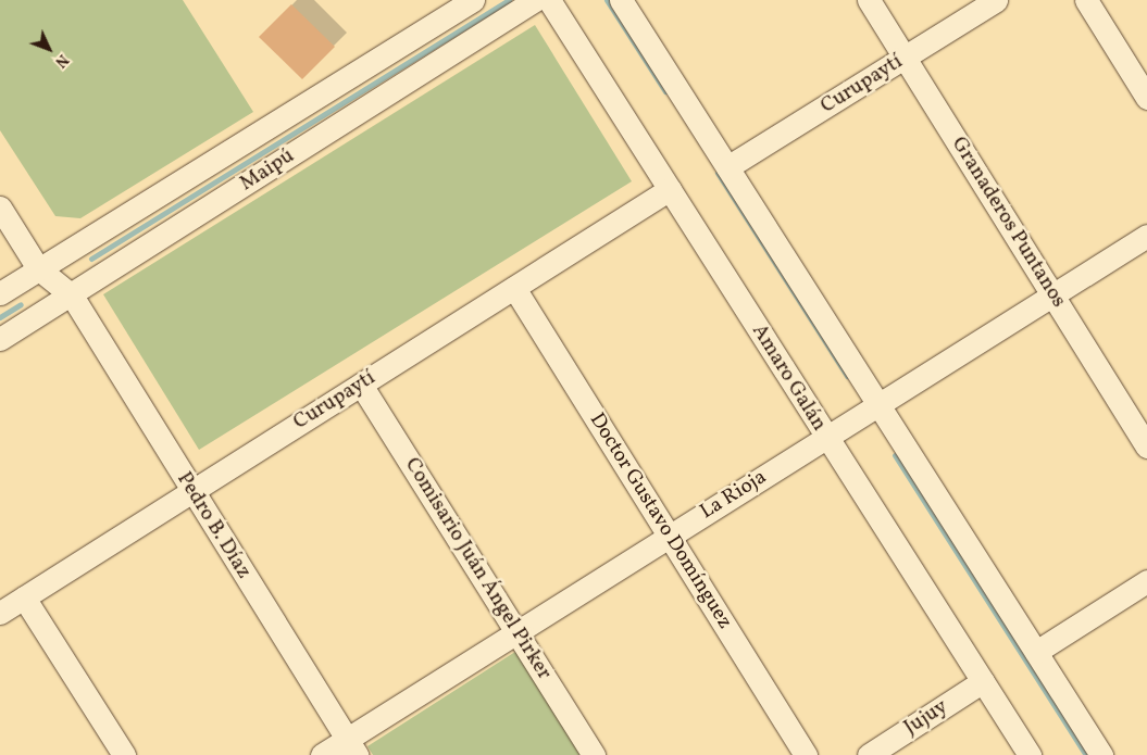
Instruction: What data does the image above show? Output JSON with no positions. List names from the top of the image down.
{
  "streets": {
    "street": [
      "Curupaytí",
      "Maipú",
      "Granaderos Puntanos",
      "Amaro Galán",
      "La Rioja",
      "Doctor Gustavo Domínguez",
      "Pedro B. Díaz",
      "Comisario Juán Ángel Pirker",
      "Jujuy"
    ]
  },
  "crossings": [
    ["Curupaytí", "Granaderos Puntanos"],
    ["Curupaytí", "Amaro Galán"],
    ["Curupaytí", "Doctor Gustavo Domínguez"],
    ["Curupaytí", "Pedro B. Díaz"],
    ["Curupaytí", "Comisario Juán Ángel Pirker"],
    ["Maipú", "Pedro B. Díaz"],
    ["Granaderos Puntanos", "La Rioja"],
    ["Amaro Galán", "La Rioja"],
    ["Amaro Galán", "Jujuy"],
    ["La Rioja", "Doctor Gustavo Domínguez"],
    ["La Rioja", "Pedro B. Díaz"],
    ["La Rioja", "Comisario Juán Ángel Pirker"]
  ],
  "north": "bottom right"
}
